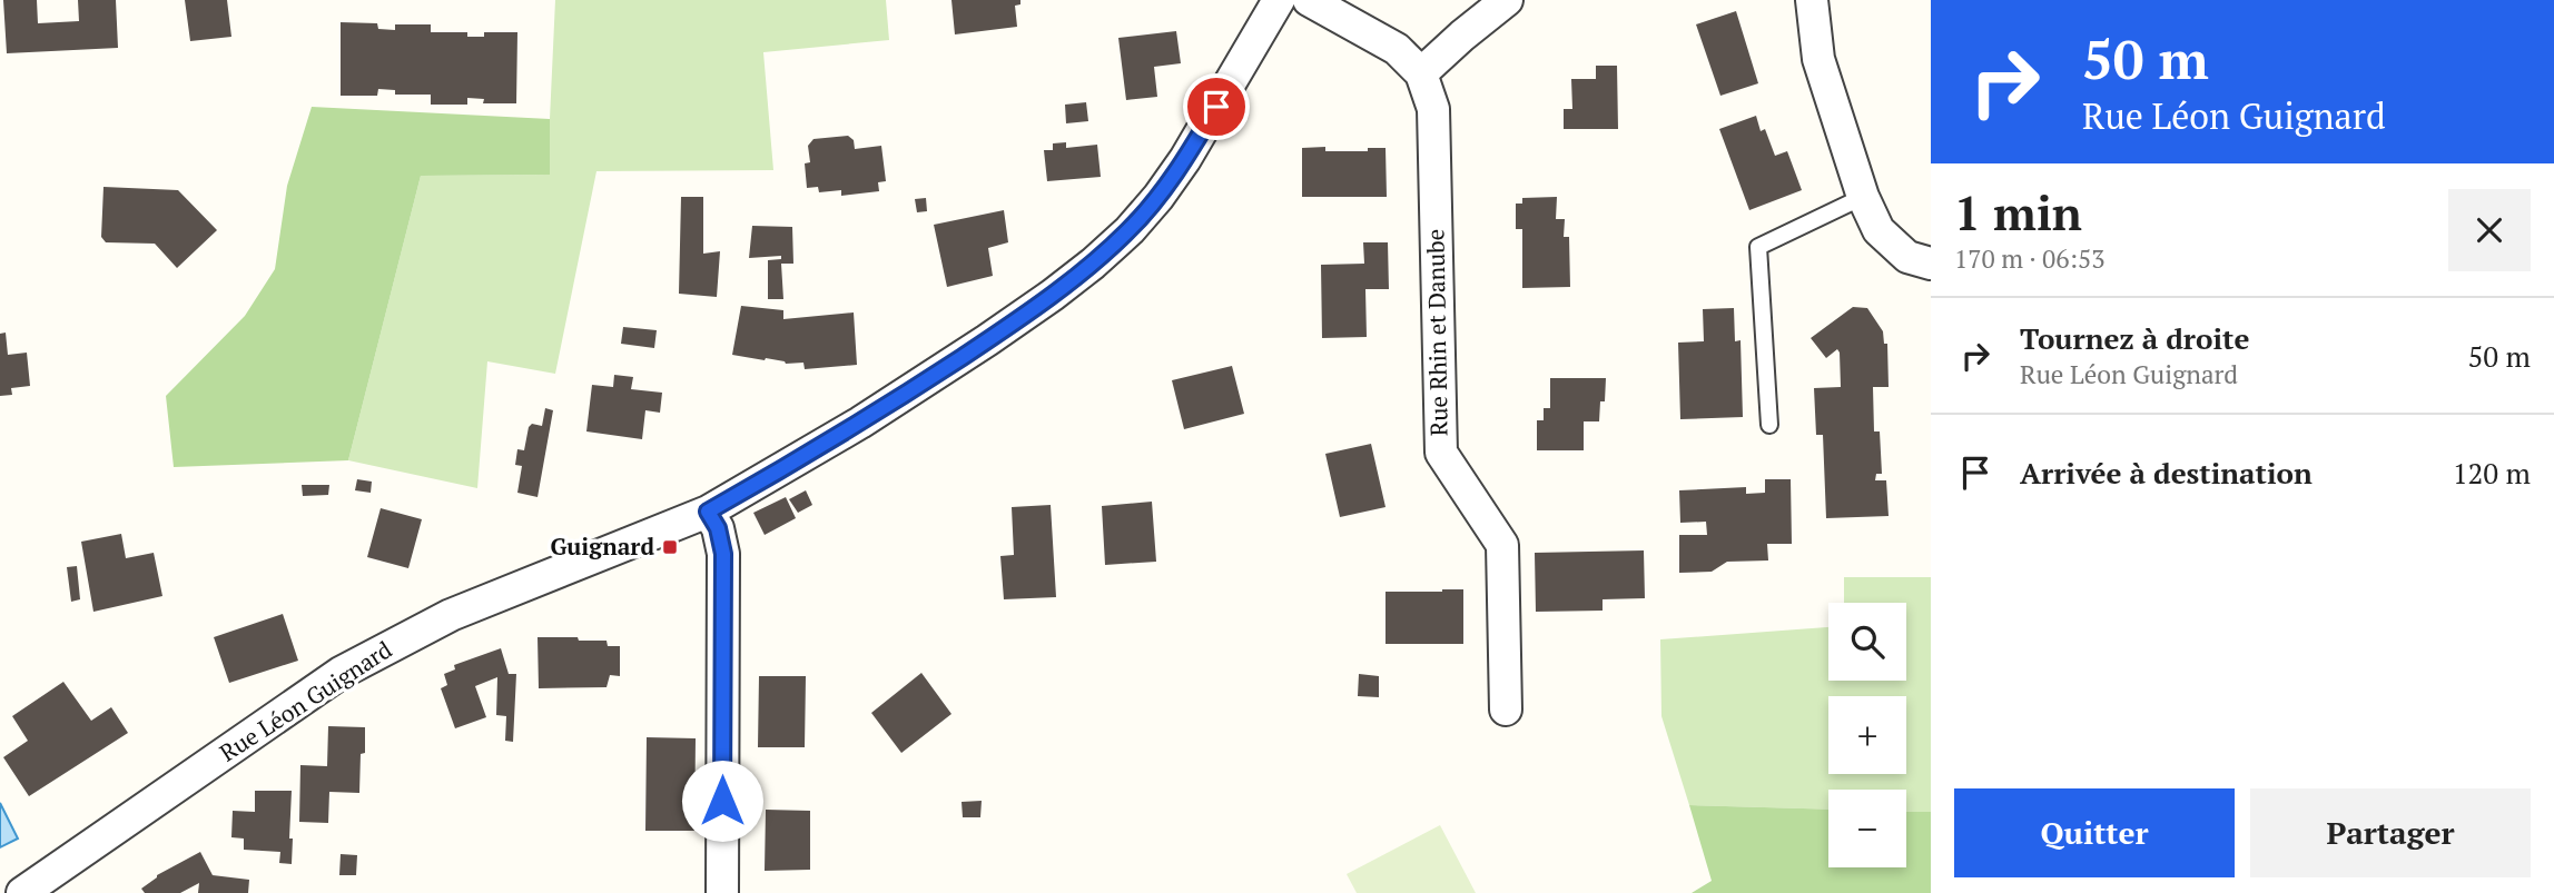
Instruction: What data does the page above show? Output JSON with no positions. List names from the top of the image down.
{
  "streets": {
    "street": ["Rue Rhin et Danube", "Rue Léon Guignard"]
  },
  "places": {
    "transit": ["Guignard"]
  },
  "page": {
    "turn": ["50 m", "Rue Léon Guignard"],
    "heading": ["1 min", "170 m · 06:53"],
    "list": [
      {
        "name": "Tournez à droite",
        "note": "Rue Léon Guignard",
        "value": "50 m"
      },
      {
        "name": "Arrivée à destination",
        "value": "120 m"
      }
    ],
    "map_buttons": ["+", "−"],
    "buttons": ["Quitter", "Partager"]
  }
}
